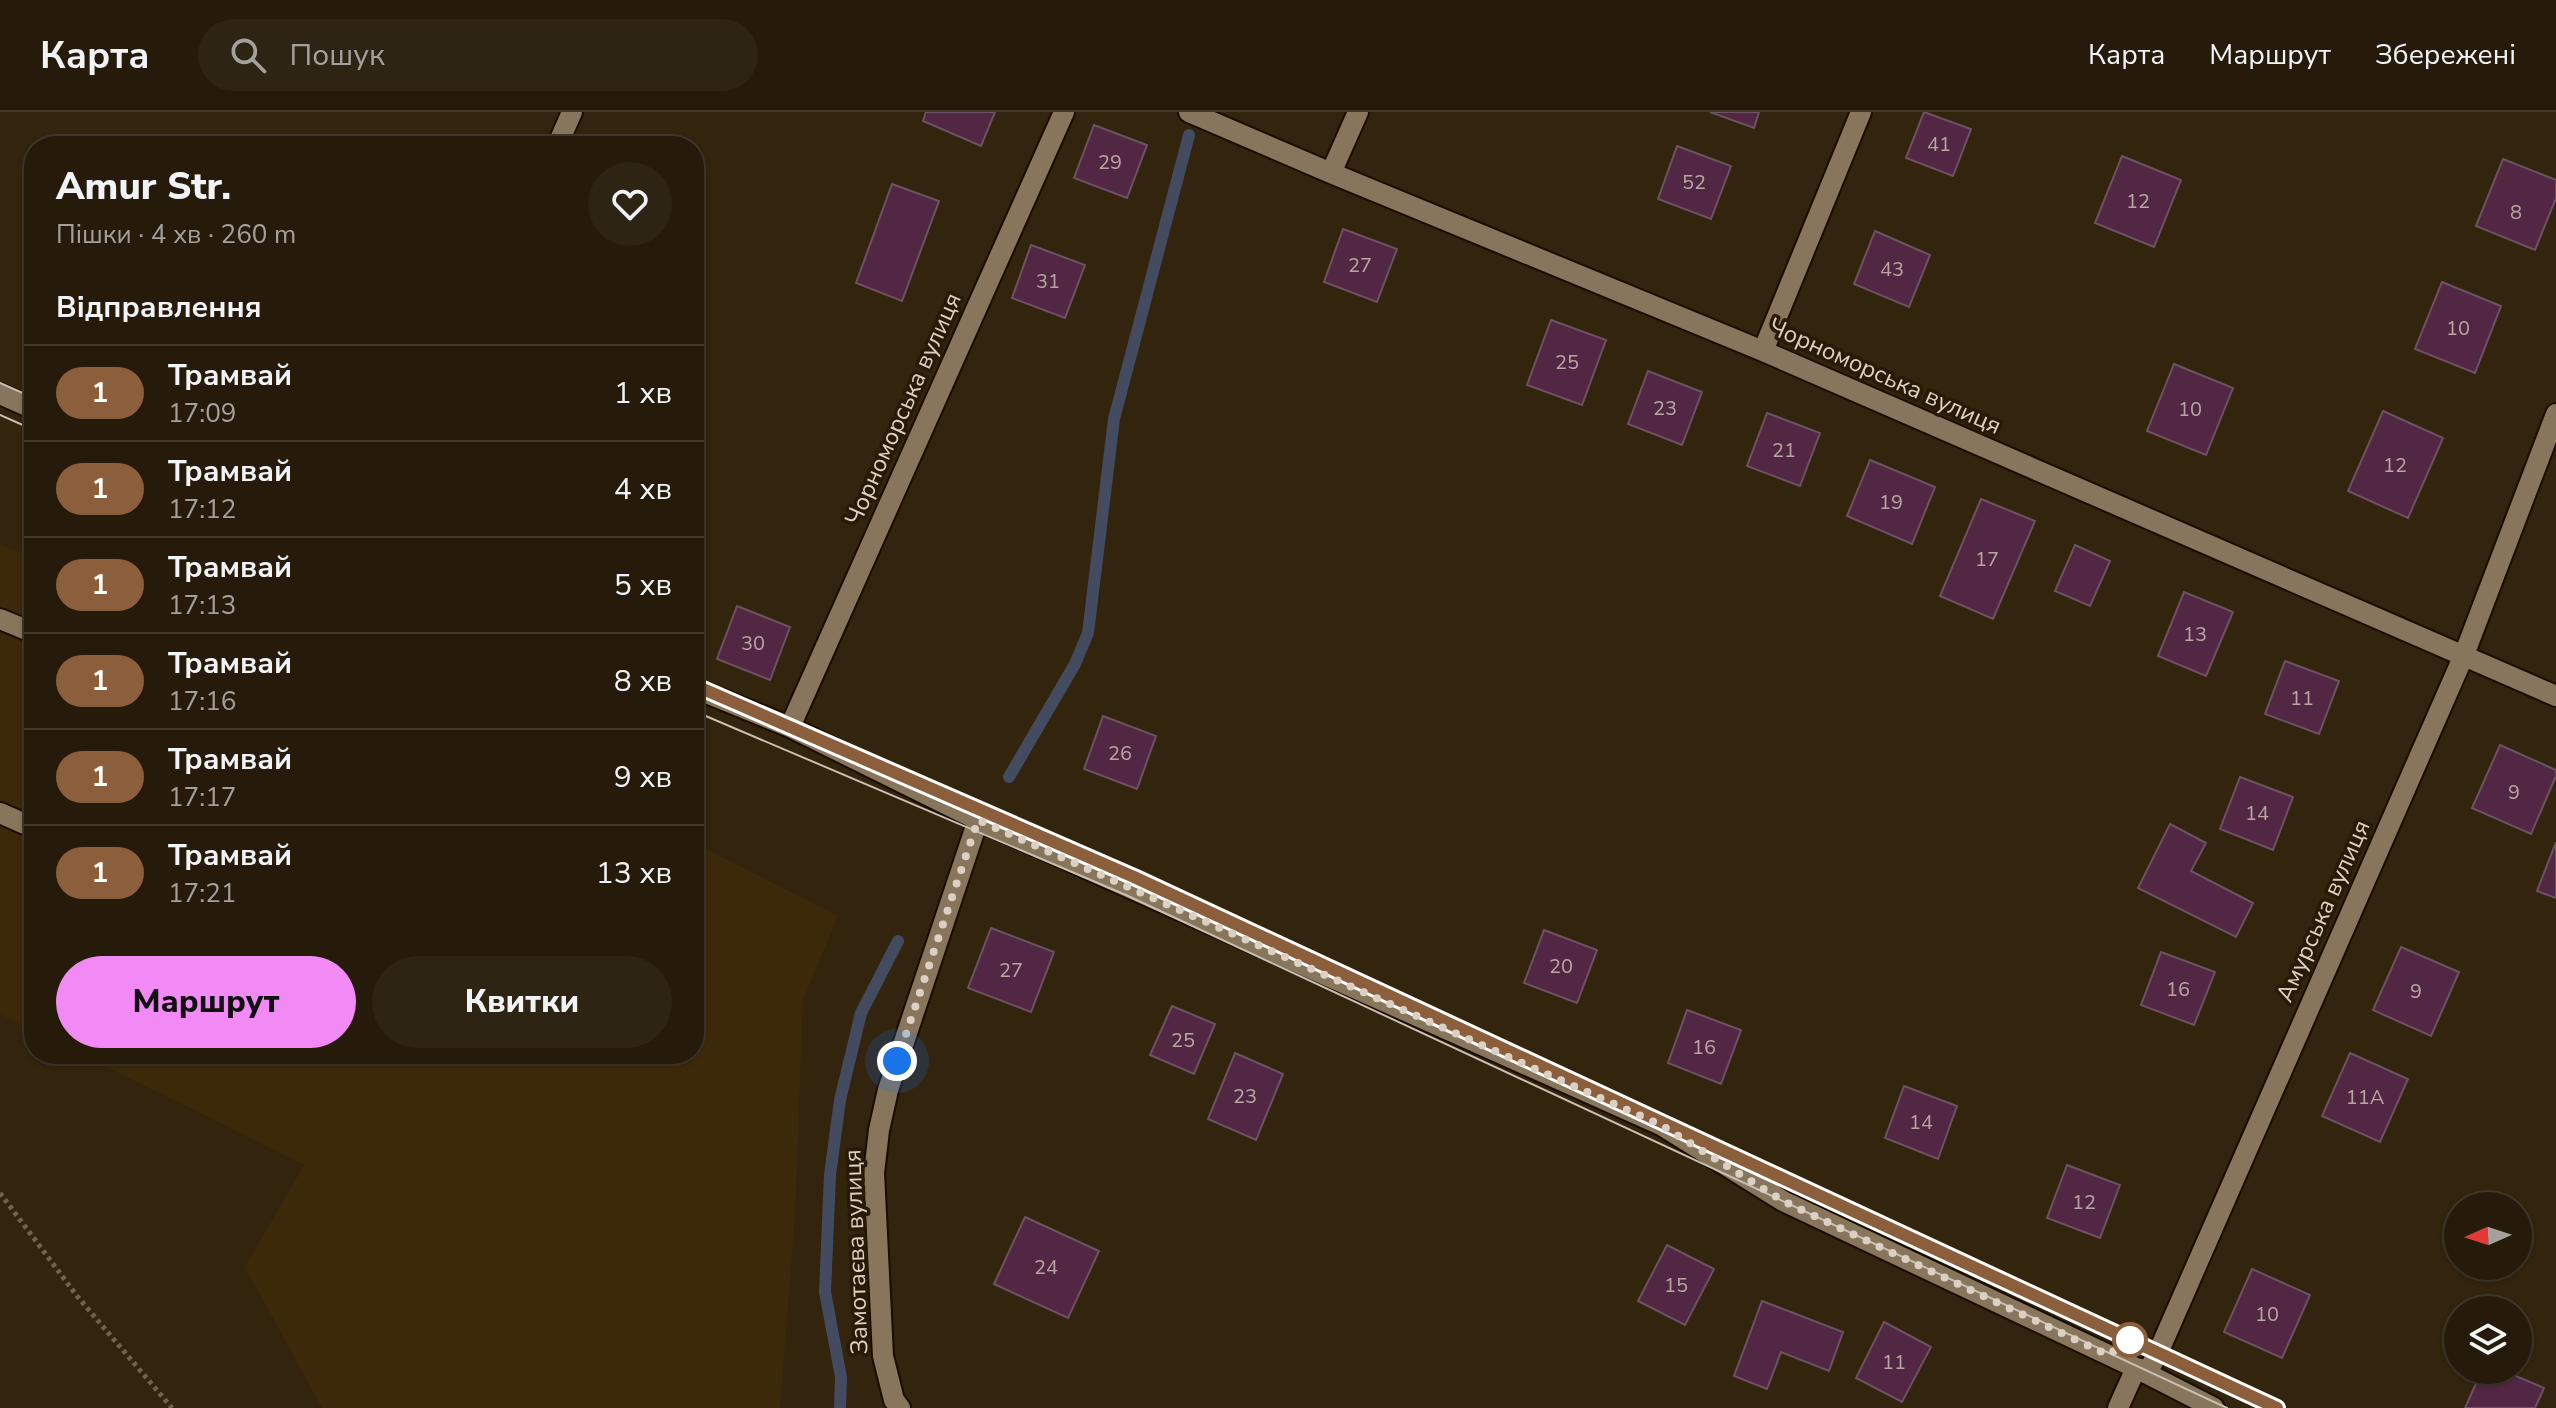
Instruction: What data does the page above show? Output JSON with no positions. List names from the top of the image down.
{
  "streets": {
    "street": ["Чорноморська вулиця", "Амурська вулиця", "Замотаєва вулиця"]
  },
  "crossings": [
    ["Чорноморська вулиця", "Амурська вулиця"]
  ],
  "lines": ["tram line 1"],
  "house_numbers": [
    "41",
    "29",
    "52",
    "12",
    "8",
    "27",
    "43",
    "31",
    "10",
    "25",
    "23",
    "10",
    "21",
    "12",
    "19",
    "17",
    "13",
    "30",
    "11",
    "26",
    "9",
    "14",
    "20",
    "27",
    "16",
    "9",
    "25",
    "16",
    "23",
    "11А",
    "14",
    "12",
    "24",
    "15",
    "10",
    "11"
  ],
  "north": "left",
  "page": {
    "header": "Карта",
    "search": "Пошук",
    "nav": ["Карта", "Маршрут", "Збережені"],
    "heading": [
      ["Amur Str.", "Пішки · 4 хв · 260 m"],
      "Відправлення"
    ],
    "list": [
      {
        "mark": "1",
        "name": "Трамвай",
        "note": "17:09",
        "value": "1 хв"
      },
      {
        "mark": "1",
        "name": "Трамвай",
        "note": "17:12",
        "value": "4 хв"
      },
      {
        "mark": "1",
        "name": "Трамвай",
        "note": "17:13",
        "value": "5 хв"
      },
      {
        "mark": "1",
        "name": "Трамвай",
        "note": "17:16",
        "value": "8 хв"
      },
      {
        "mark": "1",
        "name": "Трамвай",
        "note": "17:17",
        "value": "9 хв"
      },
      {
        "mark": "1",
        "name": "Трамвай",
        "note": "17:21",
        "value": "13 хв"
      }
    ],
    "buttons": ["Маршрут", "Квитки"]
  }
}
